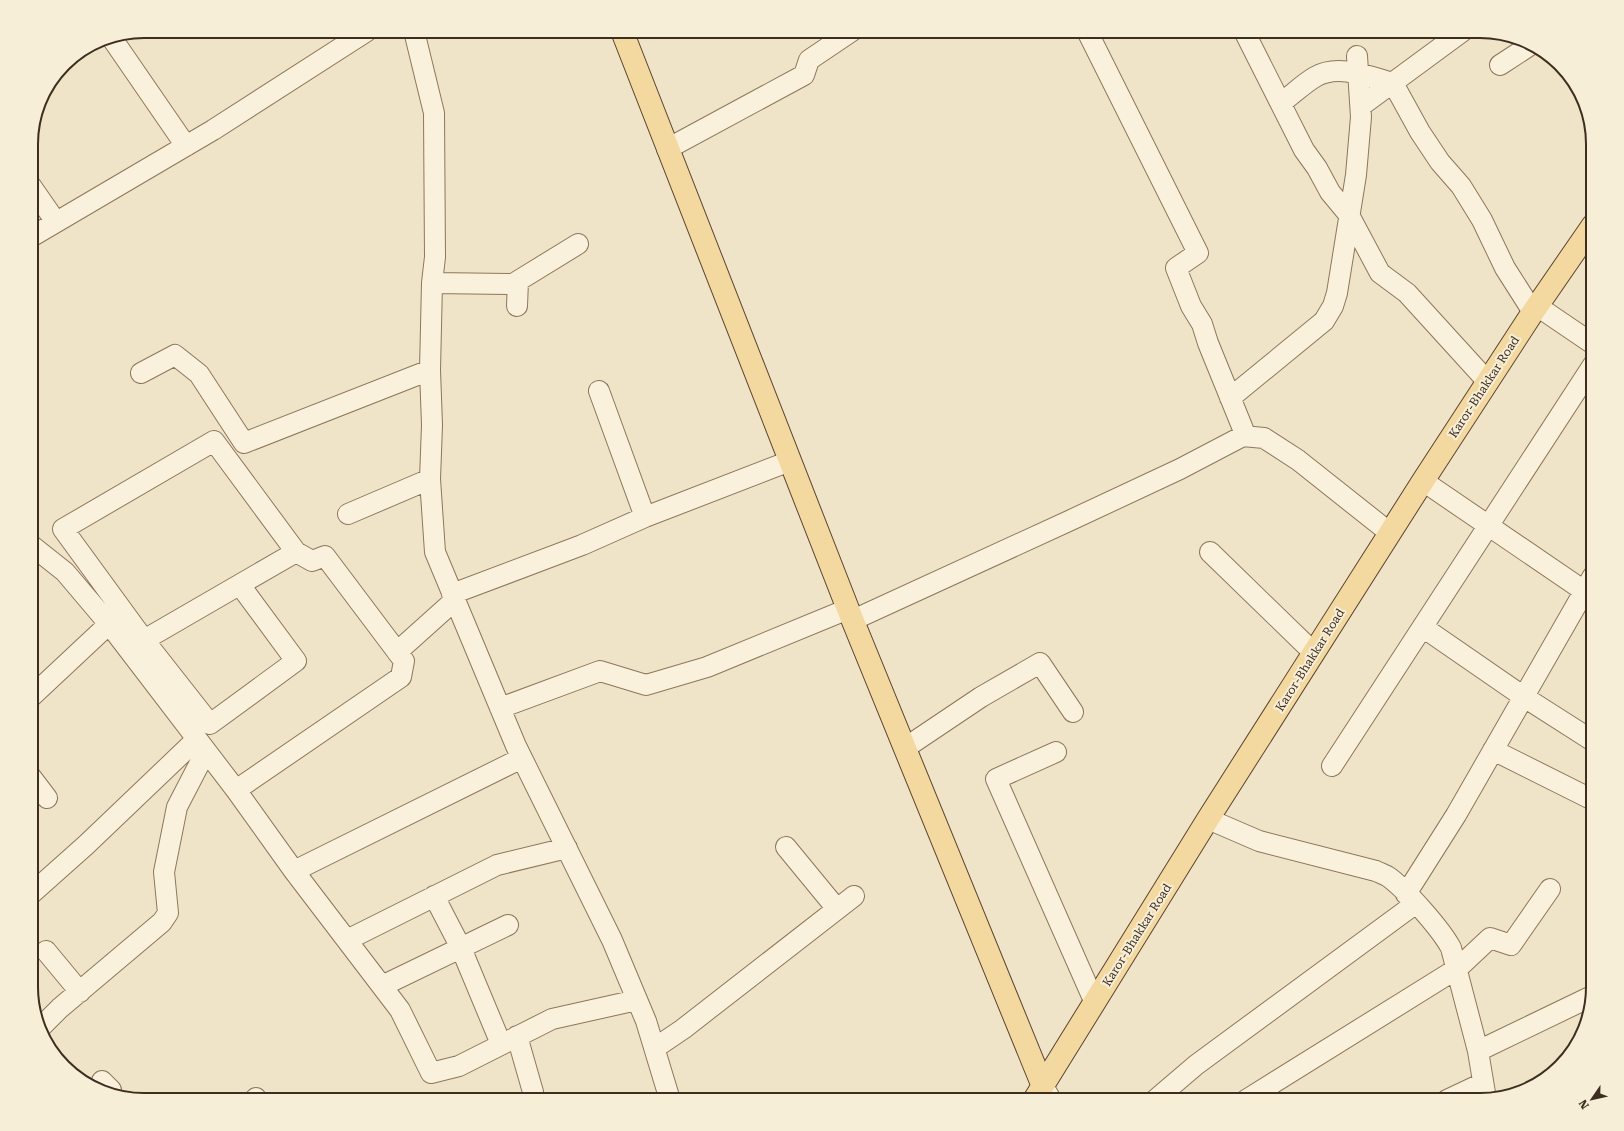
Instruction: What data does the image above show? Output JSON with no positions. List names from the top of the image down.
{
  "streets": {
    "main road": ["Karor-Bhakkar Road"]
  },
  "north": "bottom left"
}
